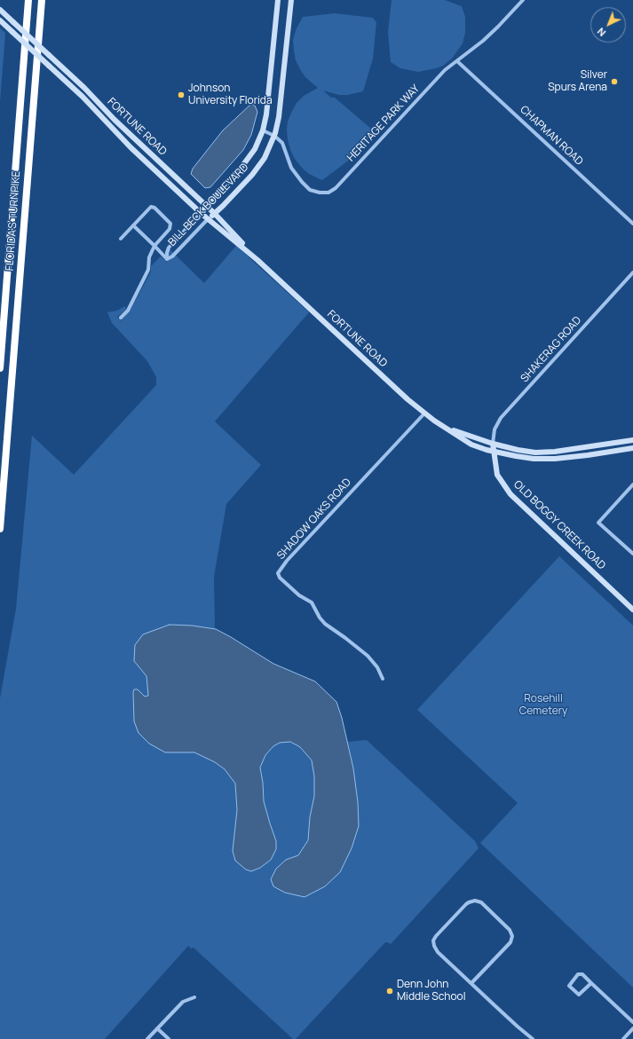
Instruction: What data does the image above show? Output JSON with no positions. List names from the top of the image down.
{
  "streets": {
    "highway": ["FLORIDA'S TURNPIKE"],
    "main road": ["FORTUNE ROAD", "BILL BECK BOULEVARD", "OLD BOGGY CREEK ROAD"],
    "street": [
      "HERITAGE PARK WAY",
      "CHAPMAN ROAD",
      "SHAKERAG ROAD",
      "SHADOW OAKS ROAD"
    ]
  },
  "crossings": [
    ["HERITAGE PARK WAY", "CHAPMAN ROAD"],
    ["HERITAGE PARK WAY", "BILL BECK BOULEVARD"],
    ["FORTUNE ROAD", "BILL BECK BOULEVARD"],
    ["FORTUNE ROAD", "SHAKERAG ROAD"],
    ["FORTUNE ROAD", "SHADOW OAKS ROAD"],
    ["FORTUNE ROAD", "OLD BOGGY CREEK ROAD"],
    ["SHAKERAG ROAD", "OLD BOGGY CREEK ROAD"]
  ],
  "parks": ["Rosehill Cemetery"],
  "places": ["Silver Spurs Arena", "Johnson University Florida", "Denn John Middle School"],
  "north": "bottom left"
}
